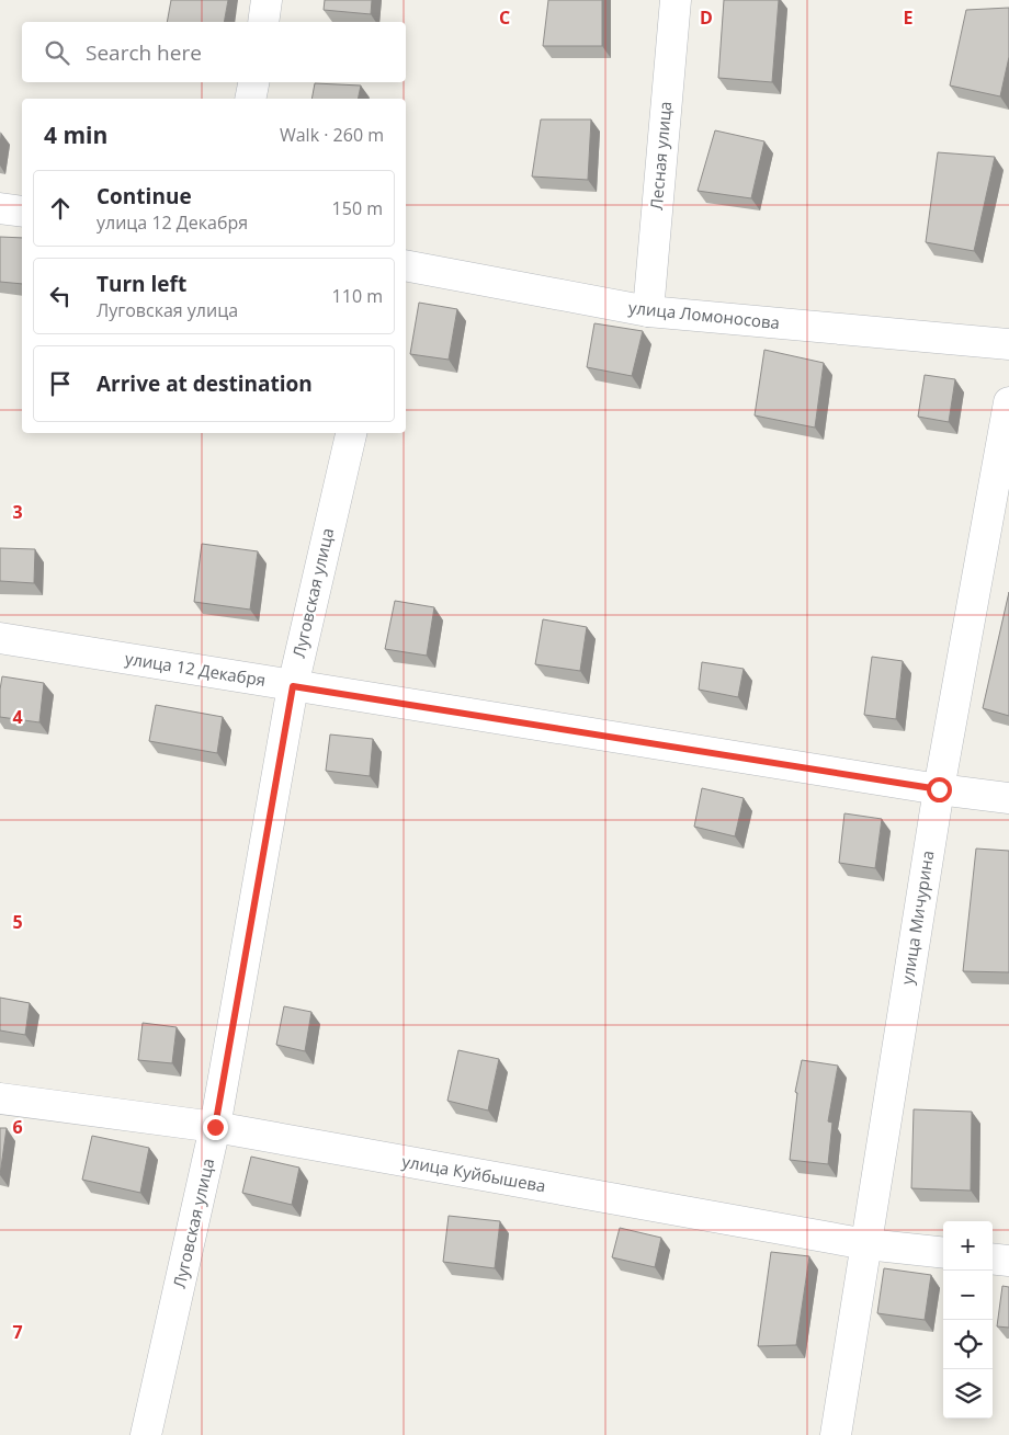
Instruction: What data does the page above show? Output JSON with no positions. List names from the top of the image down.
{
  "streets": {
    "street": [
      "Лесная улица",
      "улица Ломоносова",
      "Луговская улица",
      "улица 12 Декабря",
      "улица Мичурина",
      "улица Куйбышева"
    ]
  },
  "crossings": [
    ["Лесная улица", "улица Ломоносова"],
    ["Луговская улица", "улица 12 Декабря"],
    ["Луговская улица", "улица Куйбышева"],
    ["улица 12 Декабря", "улица Мичурина"],
    ["улица Мичурина", "улица Куйбышева"]
  ],
  "page": {
    "search": "Search here",
    "heading": ["4 min", "Walk · 260 m"],
    "list": [
      ["Continue", "улица 12 Декабря", "150 m"],
      ["Turn left", "Луговская улица", "110 m"],
      "Arrive at destination"
    ],
    "map_buttons": ["+", "−"]
  },
  "grid": {
    "columns": ["C", "D", "E"],
    "rows": [
      "3",
      "4",
      "5",
      "6",
      "7"
    ]
  }
}
